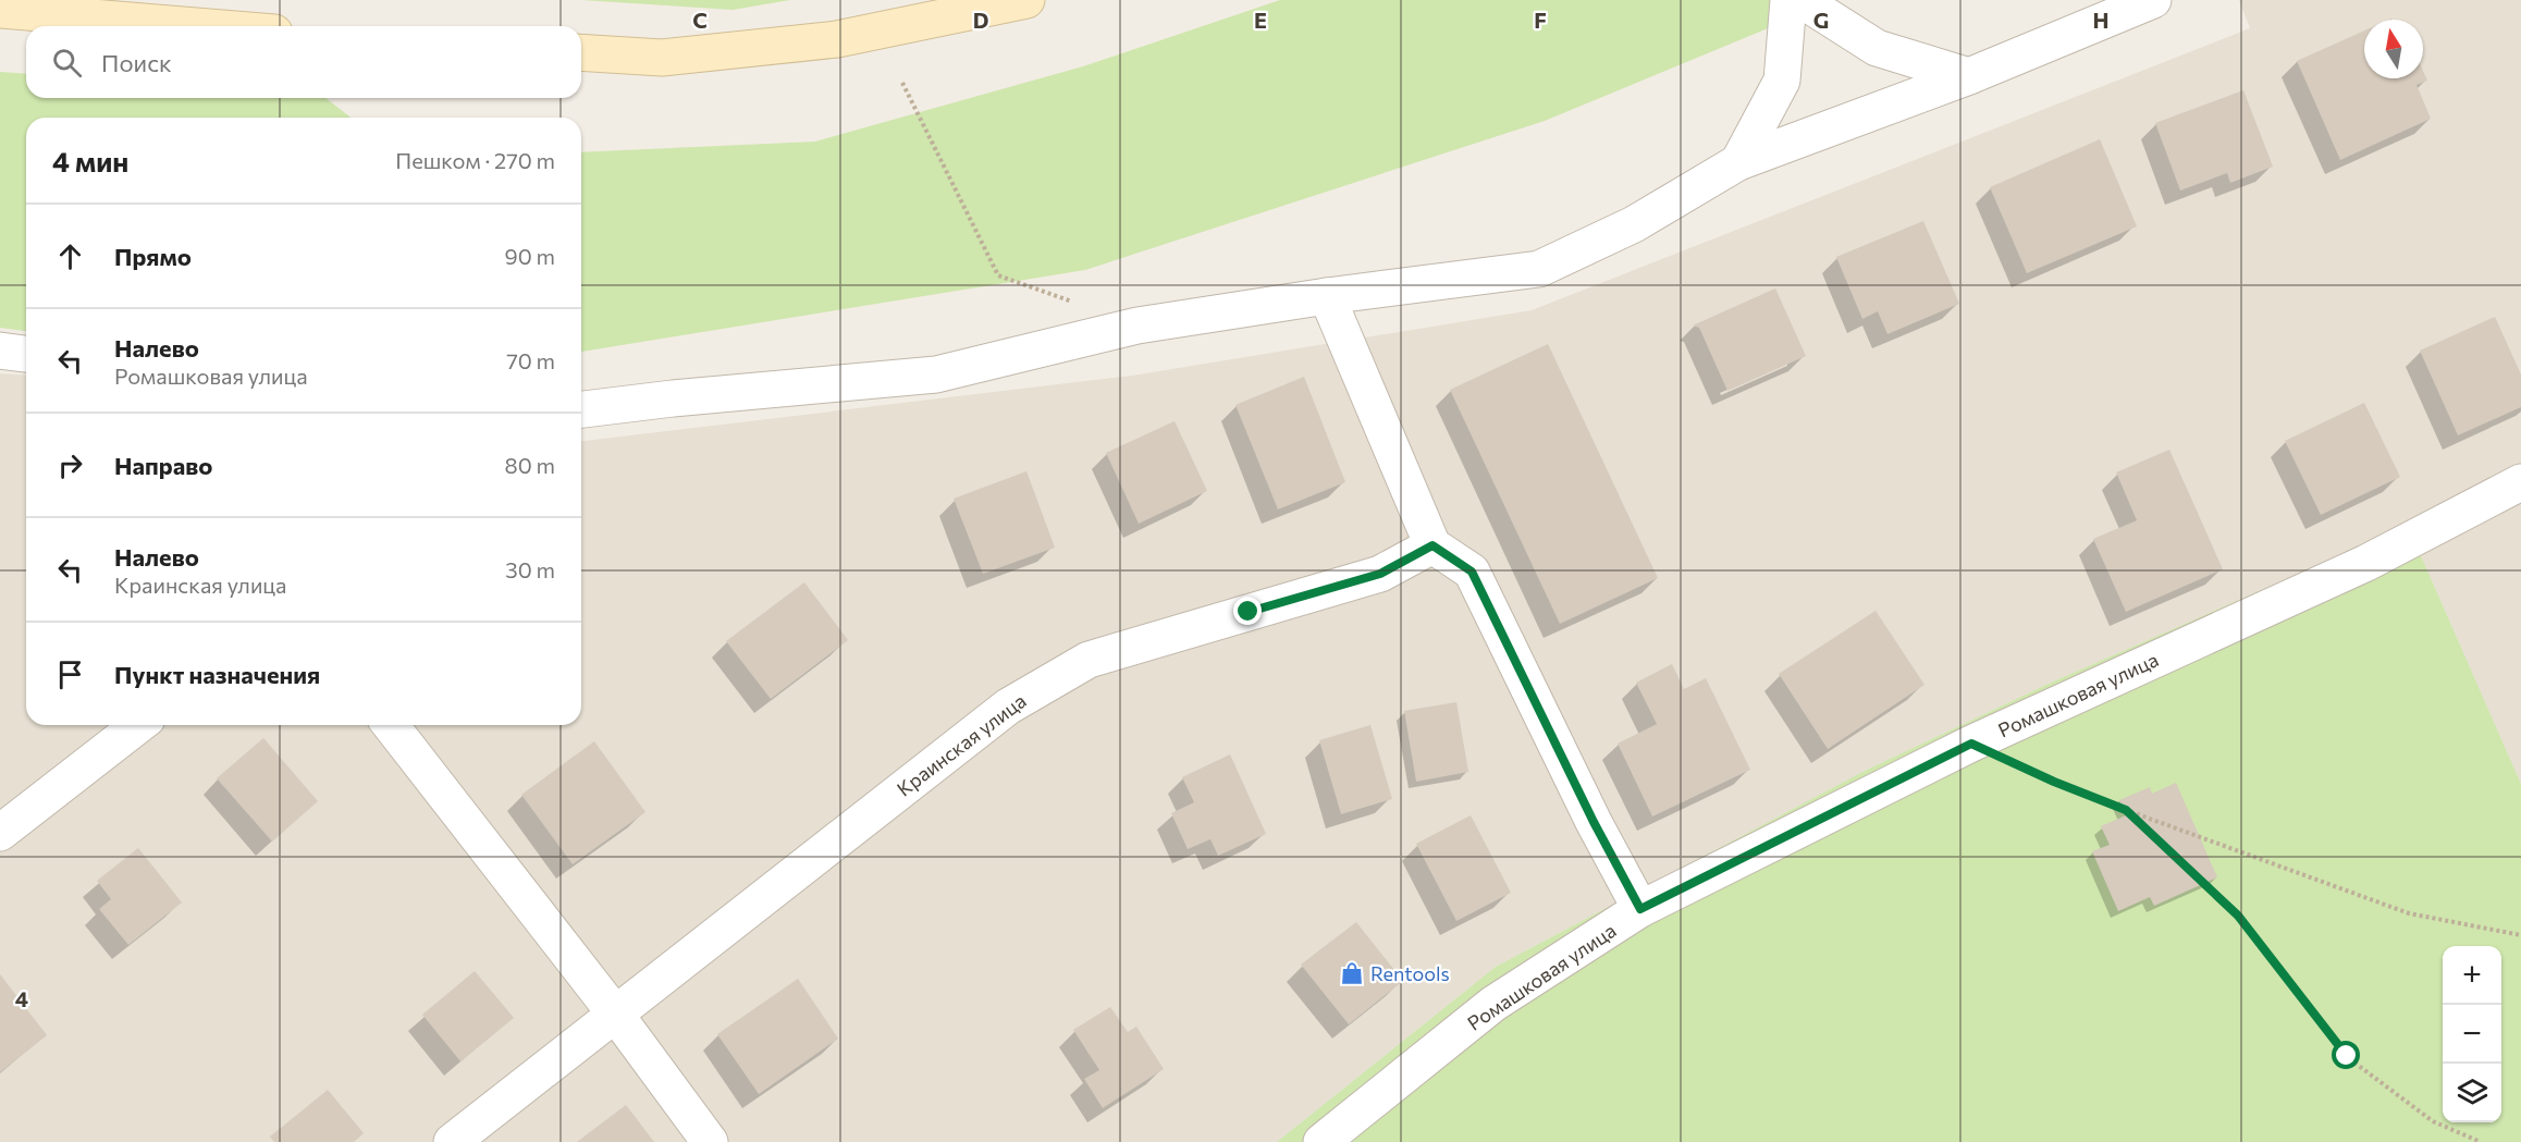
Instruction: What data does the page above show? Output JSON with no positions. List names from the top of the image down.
{
  "streets": {
    "street": ["Ромашковая улица", "Краинская улица"]
  },
  "places": {
    "shop": ["Rentools"]
  },
  "north": "top",
  "page": {
    "search": "Поиск",
    "heading": ["4 мин", "Пешком · 270 m"],
    "list": [
      ["Прямо", "90 m"],
      ["Налево", "Ромашковая улица", "70 m"],
      ["Направо", "80 m"],
      ["Налево", "Краинская улица", "30 m"],
      "Пункт назначения"
    ],
    "map_buttons": ["+", "−"]
  },
  "grid": {
    "columns": [
      "C",
      "D",
      "E",
      "F",
      "G",
      "H"
    ],
    "rows": ["4"]
  }
}
